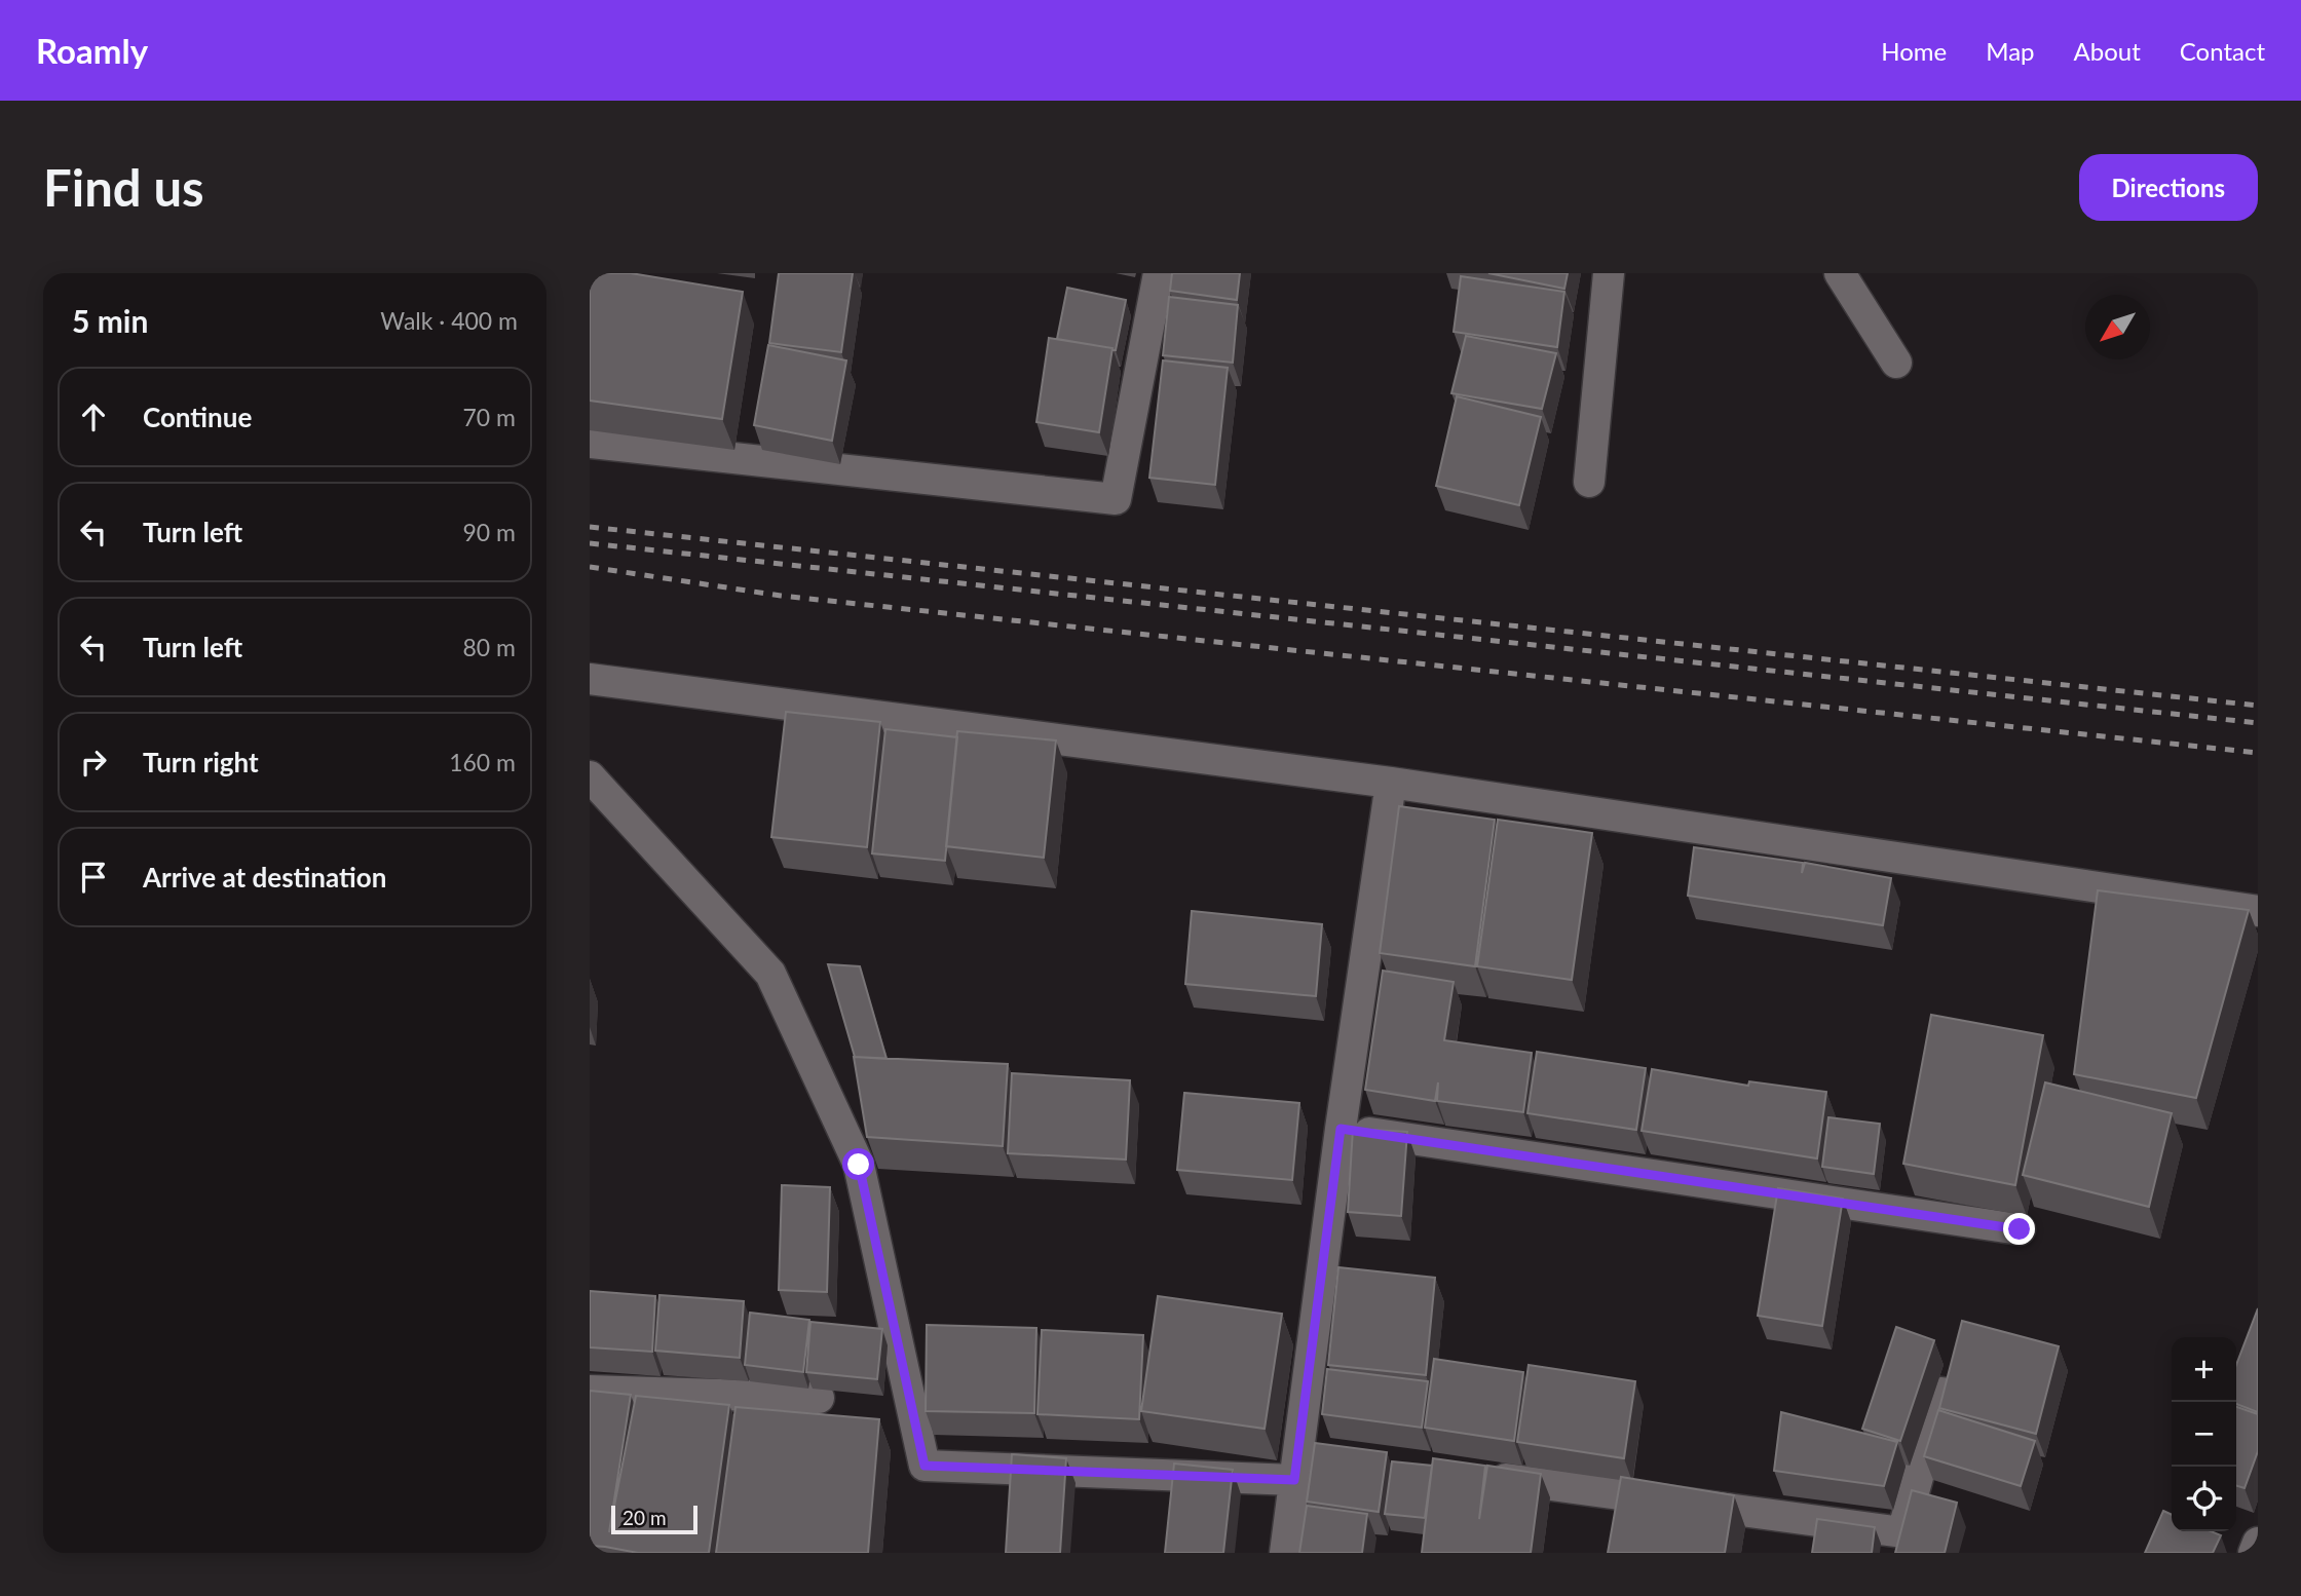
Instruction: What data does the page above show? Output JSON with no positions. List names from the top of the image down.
{
  "scale_bar": "20 m",
  "north": "bottom left",
  "page": {
    "header": "Roamly",
    "nav": [
      "Home",
      "Map",
      "About",
      "Contact"
    ],
    "buttons": "Directions",
    "title": "Find us",
    "heading": ["5 min", "Walk · 400 m"],
    "list": [
      ["Continue", "70 m"],
      ["Turn left", "90 m"],
      ["Turn left", "80 m"],
      ["Turn right", "160 m"],
      "Arrive at destination"
    ],
    "map_buttons": ["+", "−"],
    "scale": "20 m"
  }
}
